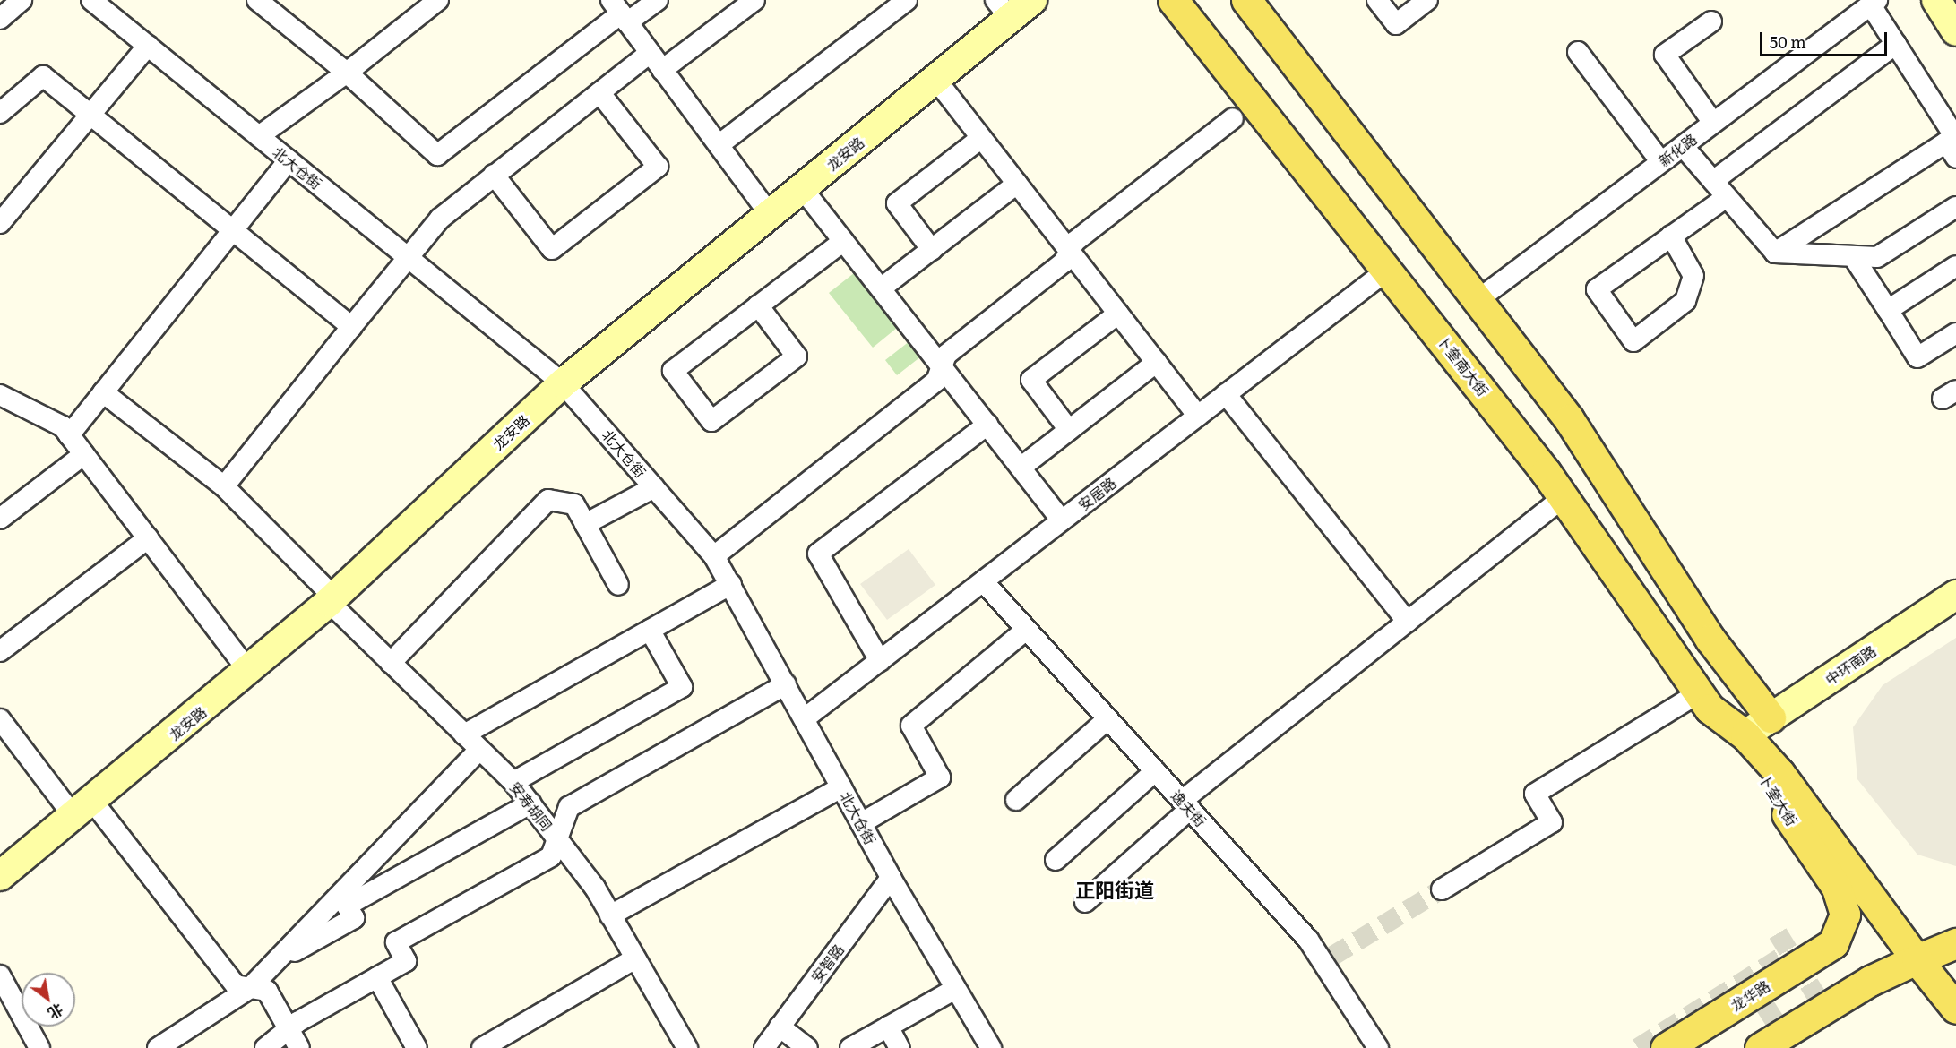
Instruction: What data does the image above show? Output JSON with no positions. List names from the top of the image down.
{
  "streets": {
    "main road": ["卜奎南大街", "卜奎大街", "龙华路"],
    "street": [
      "新化路",
      "龙安路",
      "北大仓街",
      "安居路",
      "中环南路",
      "安寿胡同",
      "逸夫街",
      "安智路"
    ]
  },
  "crossings": [
    ["龙安路", "北大仓街"],
    ["龙安路", "安寿胡同"],
    ["北大仓街", "安居路"],
    ["北大仓街", "安智路"],
    ["卜奎南大街", "安居路"],
    ["卜奎南大街", "中环南路"],
    ["卜奎南大街", "卜奎大街"],
    ["安居路", "逸夫街"],
    ["中环南路", "卜奎大街"],
    ["卜奎大街", "龙华路"]
  ],
  "districts": ["正阳街道"],
  "scale_bar": "50 m",
  "north": "bottom right"
}
